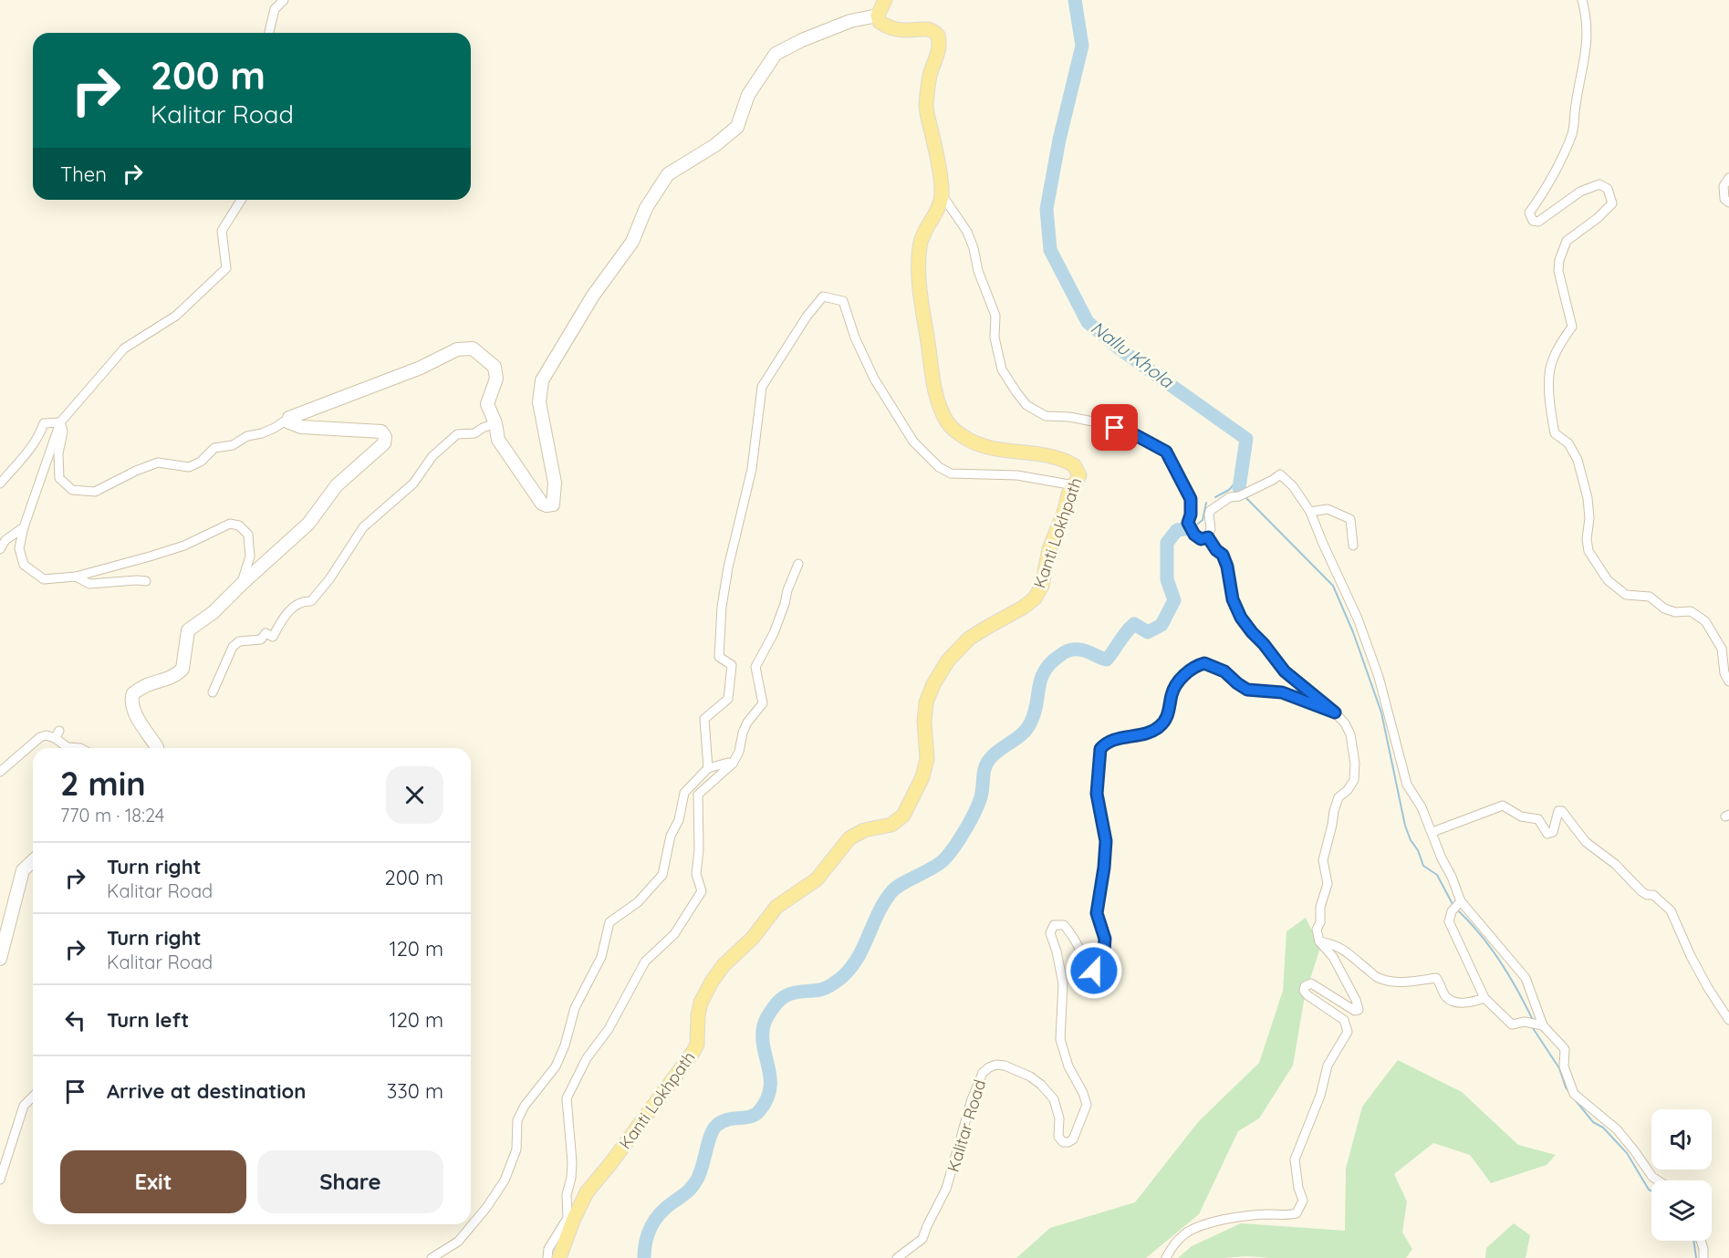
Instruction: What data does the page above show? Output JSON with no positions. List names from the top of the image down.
{
  "streets": {
    "main road": ["Kanti Lokhpath"],
    "street": ["Kalitar Road"]
  },
  "water": ["Nallu Khola"],
  "page": {
    "turn": ["200 m", "Kalitar Road"],
    "then": "Then",
    "heading": ["2 min", "770 m · 18:24"],
    "list": [
      {
        "name": "Turn right",
        "note": "Kalitar Road",
        "value": "200 m"
      },
      {
        "name": "Turn right",
        "note": "Kalitar Road",
        "value": "120 m"
      },
      {
        "name": "Turn left",
        "value": "120 m"
      },
      {
        "name": "Arrive at destination",
        "value": "330 m"
      }
    ],
    "buttons": ["Exit", "Share"]
  }
}
